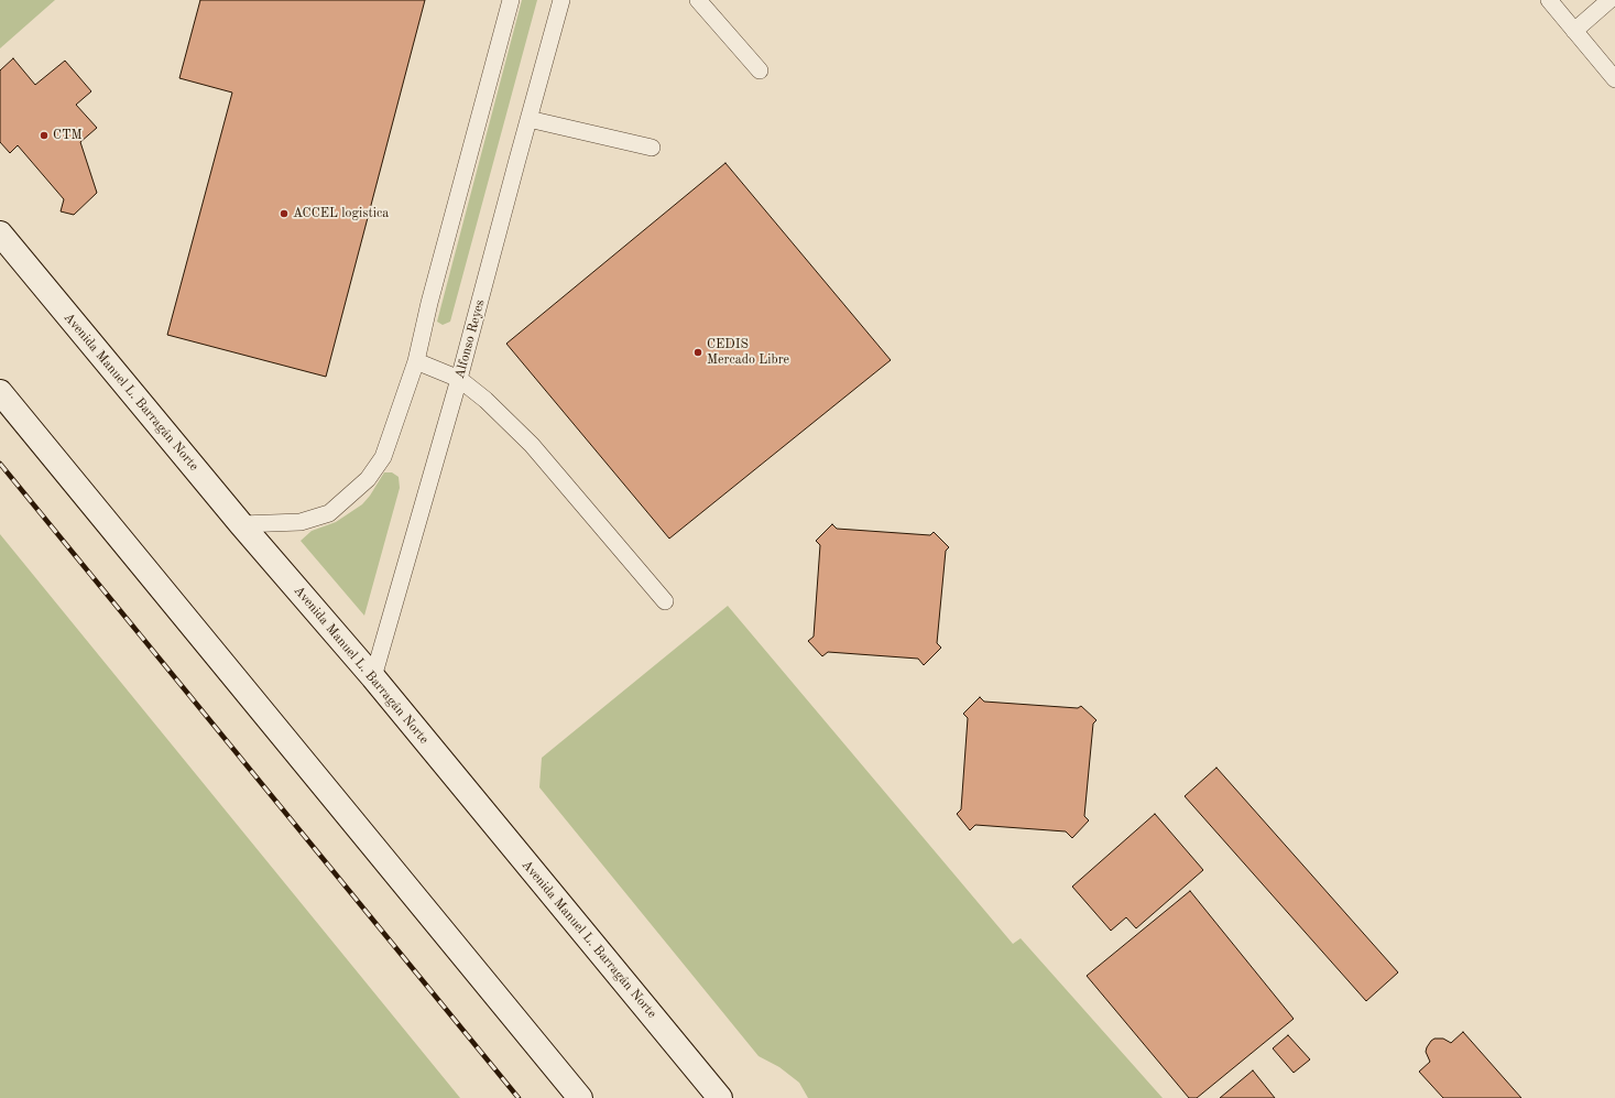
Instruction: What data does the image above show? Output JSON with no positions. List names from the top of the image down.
{
  "streets": {
    "main road": ["Avenida Manuel L. Barragán Norte"],
    "lane": ["Alfonso Reyes"]
  },
  "crossings": [
    ["Alfonso Reyes", "Avenida Manuel L. Barragán Norte"]
  ],
  "places": ["CTM", "ACCEL logistica", "CEDIS Mercado Libre"]
}
